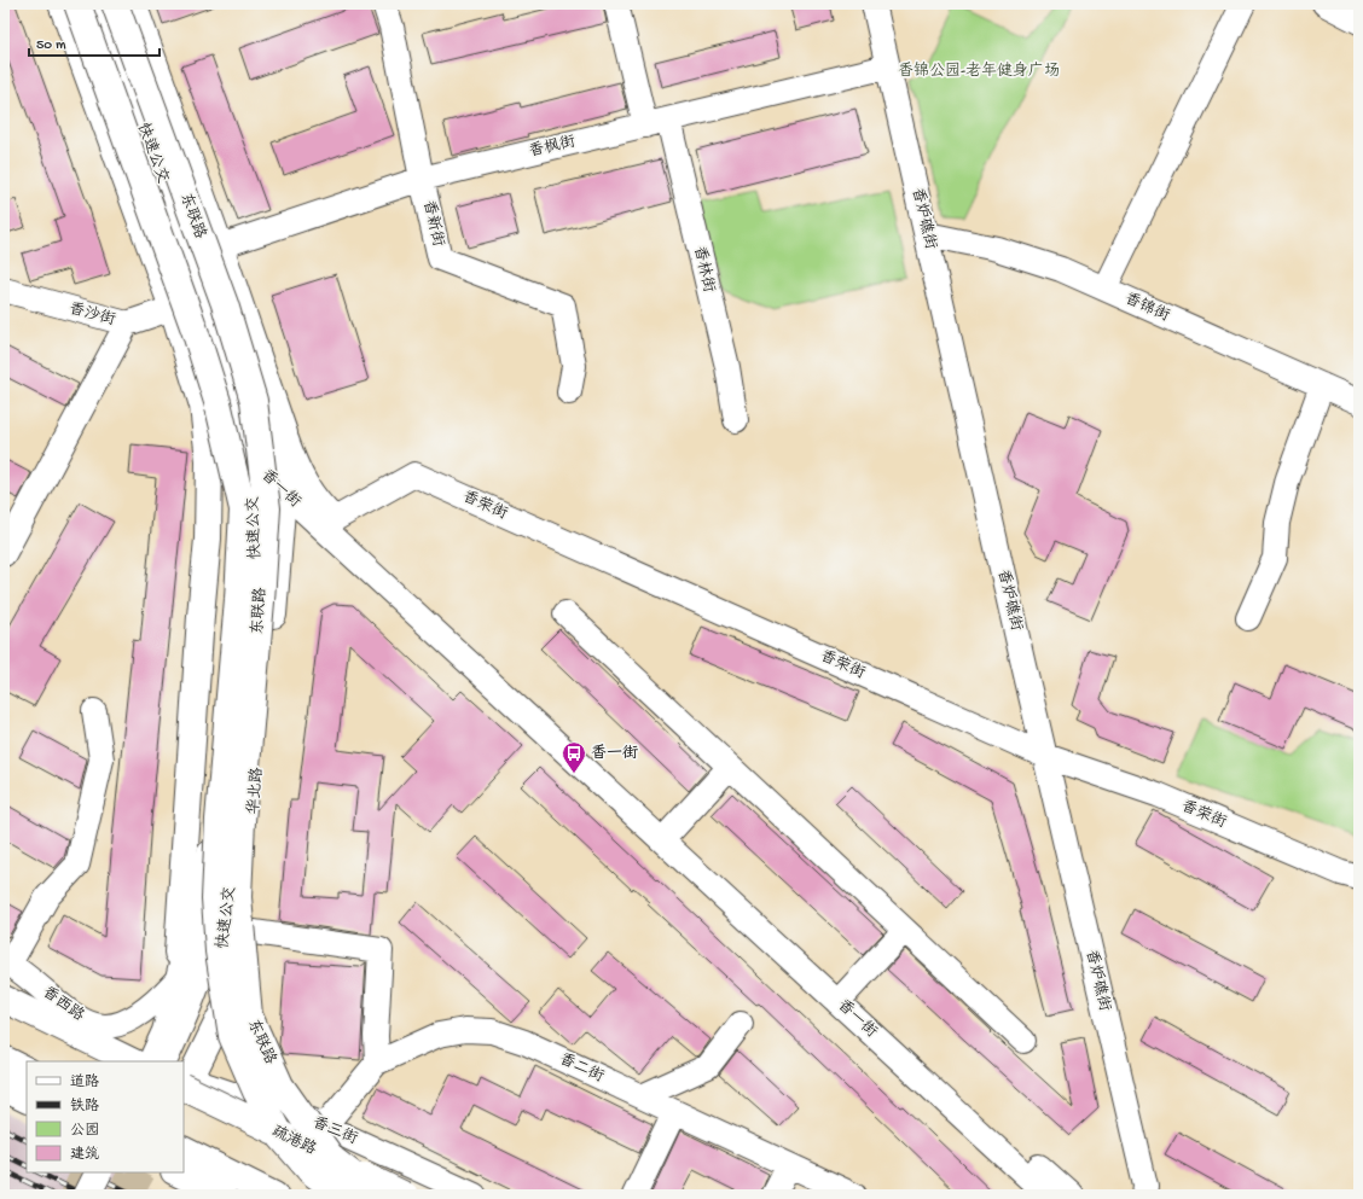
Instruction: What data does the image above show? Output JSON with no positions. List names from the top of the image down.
{
  "streets": {
    "main road": ["东联路", "华北路", "疏港路"],
    "street": [
      "香枫街",
      "快速公交",
      "香炉礁街",
      "香新街",
      "香林街",
      "香锦街",
      "香沙街",
      "香一街",
      "香荣街",
      "香西路",
      "香二街",
      "香三街"
    ]
  },
  "crossings": [
    ["香枫街", "香炉礁街"],
    ["香枫街", "香新街"],
    ["香枫街", "香林街"],
    ["香枫街", "华北路"],
    ["快速公交", "香沙街"],
    ["快速公交", "香一街"],
    ["快速公交", "华北路"],
    ["快速公交", "香三街"],
    ["快速公交", "疏港路"],
    ["香炉礁街", "香锦街"],
    ["香炉礁街", "香荣街"],
    ["香沙街", "华北路"],
    ["香一街", "香荣街"],
    ["香一街", "华北路"],
    ["华北路", "香三街"],
    ["华北路", "疏港路"],
    ["香二街", "香三街"],
    ["香三街", "疏港路"]
  ],
  "parks": ["香锦公园-老年健身广场"],
  "places": {
    "bus stop": ["香一街"]
  },
  "legend": [
    "道路",
    "铁路",
    "公园",
    "建筑"
  ],
  "scale_bar": "50 m"
}
